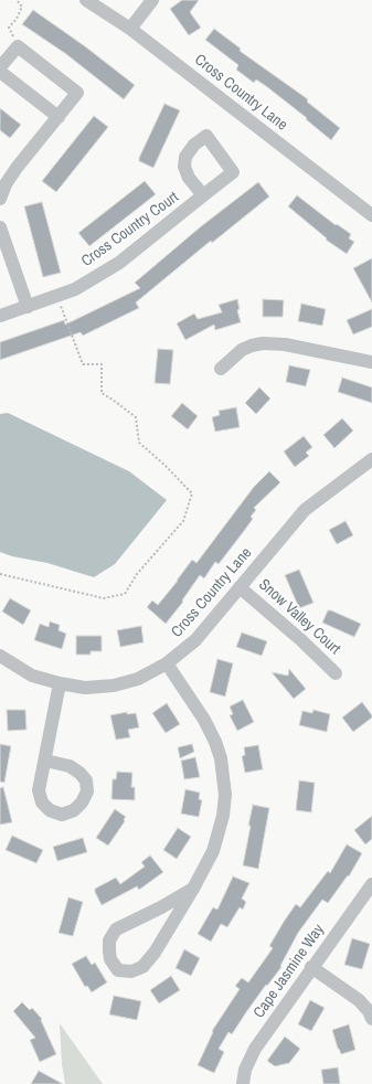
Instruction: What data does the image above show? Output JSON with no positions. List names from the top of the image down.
{
  "streets": {
    "street": [
      "Cross Country Lane",
      "Cross Country Court",
      "Snow Valley Court",
      "Cape Jasmine Way"
    ]
  },
  "crossings": [
    ["Cross Country Lane", "Snow Valley Court"]
  ]
}
